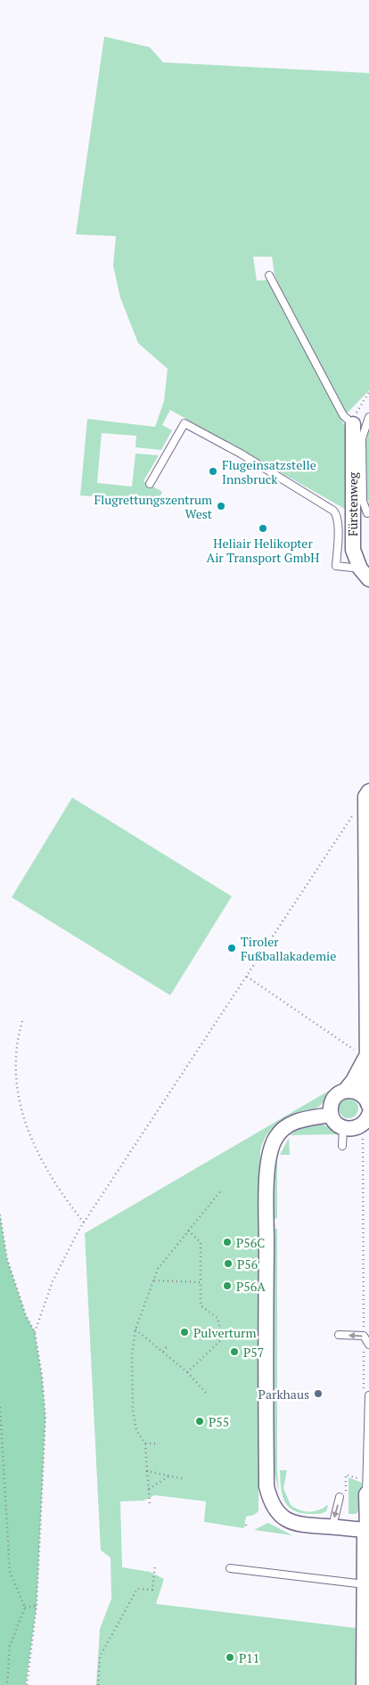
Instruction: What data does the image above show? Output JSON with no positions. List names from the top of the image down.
{
  "streets": {
    "street": ["Fürstenweg"]
  },
  "places": [
    "Flugeinsatzstelle Innsbruck",
    "Flugrettungszentrum West",
    "Heliair Helikopter Air Transport GmbH",
    "Tiroler Fußballakademie",
    "P56C",
    "P56",
    "P56A",
    "Pulverturm",
    "P57",
    "Parkhaus",
    "P55",
    "P11"
  ]
}
